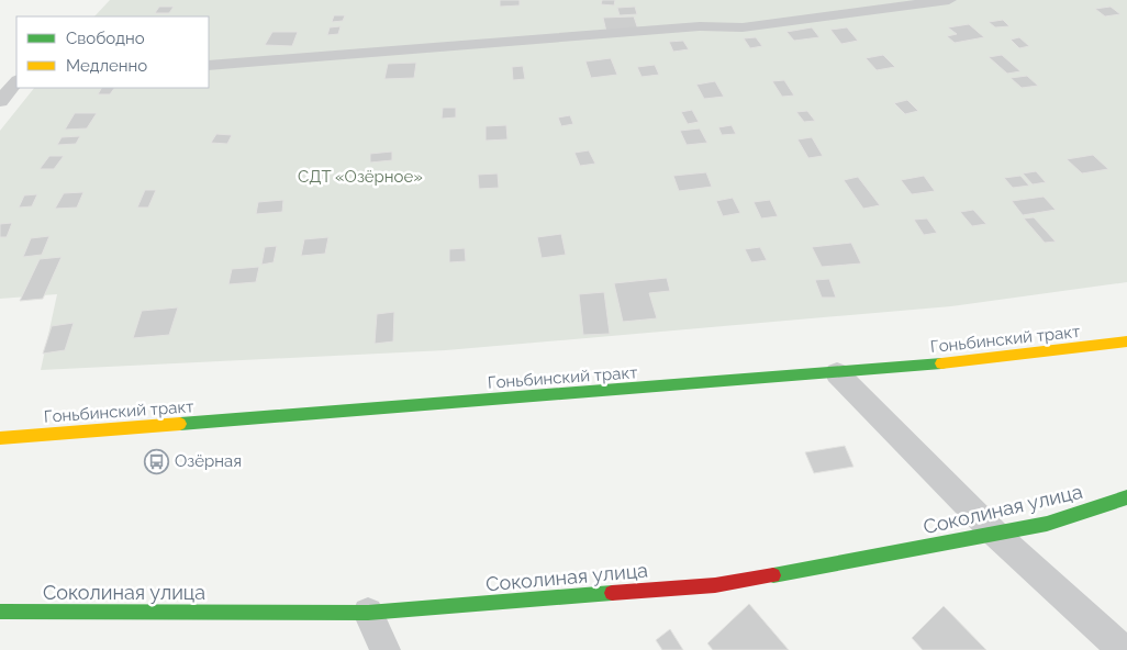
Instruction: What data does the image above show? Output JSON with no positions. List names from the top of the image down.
{
  "streets": {
    "main road": ["Гоньбинский тракт", "Соколиная улица"]
  },
  "parks": ["СДТ «Озёрное»"],
  "places": {
    "bus stop": ["Озёрная"]
  },
  "legend": ["Свободно", "Медленно"]
}
